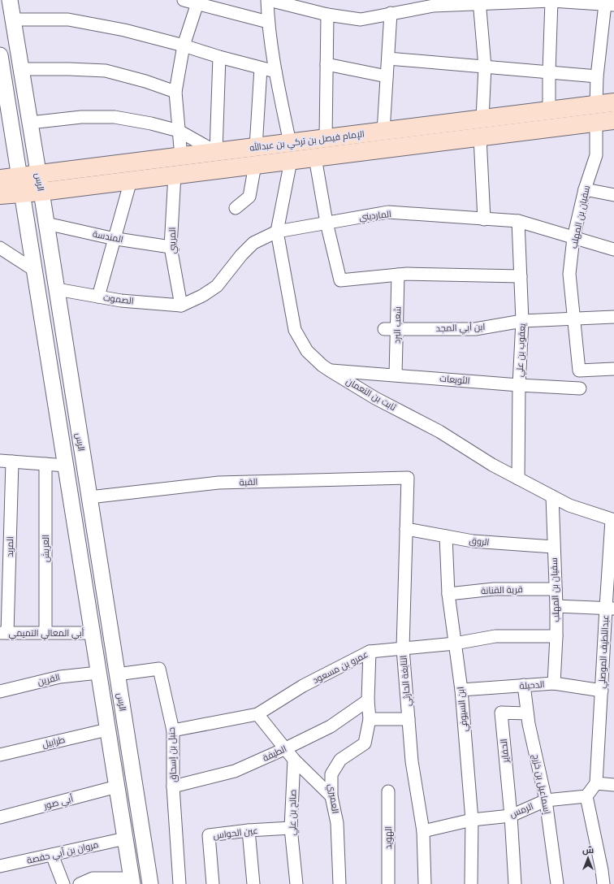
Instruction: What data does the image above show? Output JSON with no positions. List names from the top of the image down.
{
  "streets": {
    "main road": ["الإمام فيصل بن تركي بن عبدالله"],
    "street": [
      "الرس",
      "المارديني",
      "سفيان بن المهلب",
      "المندسة",
      "المريبي",
      "الصموت",
      "شعب البرد",
      "ابن أبي المجد",
      "يعقوب بن علي",
      "الثويعات",
      "ثابت بن النعمان",
      "القبة",
      "الروق",
      "المربد",
      "العريش",
      "قرية القنانة",
      "أبي المعالي التميمي",
      "عبداللطيف الموصلي",
      "عمرو بن مسعود",
      "القرين",
      "النابغة الحارثي",
      "الدحيلة",
      "ابن السيوفي",
      "طرابيل",
      "الحفاير",
      "الطيفة",
      "حنبل بن إسحاق",
      "إسماعيل بن خزرج",
      "العميري",
      "أبي صور",
      "الرمس",
      "صالح بن علي",
      "عين الحواس",
      "الهويد",
      "مروان بن أبي حفصة"
    ]
  },
  "crossings": [
    ["الإمام فيصل بن تركي بن عبدالله", "الرس"],
    ["الإمام فيصل بن تركي بن عبدالله", "سفيان بن المهلب"],
    ["الإمام فيصل بن تركي بن عبدالله", "المريبي"],
    ["الإمام فيصل بن تركي بن عبدالله", "ثابت بن النعمان"],
    ["الرس", "المندسة"],
    ["الرس", "الصموت"],
    ["الرس", "القبة"],
    ["الرس", "أبي المعالي التميمي"],
    ["الرس", "القرين"],
    ["الرس", "طرابيل"],
    ["الرس", "حنبل بن إسحاق"],
    ["الرس", "أبي صور"],
    ["الرس", "مروان بن أبي حفصة"],
    ["المارديني", "سفيان بن المهلب"],
    ["المارديني", "المريبي"],
    ["المارديني", "الصموت"],
    ["المارديني", "يعقوب بن علي"],
    ["المارديني", "ثابت بن النعمان"],
    ["سفيان بن المهلب", "ابن أبي المجد"],
    ["سفيان بن المهلب", "ثابت بن النعمان"],
    ["سفيان بن المهلب", "الروق"],
    ["سفيان بن المهلب", "قرية القنانة"],
    ["سفيان بن المهلب", "عمرو بن مسعود"],
    ["سفيان بن المهلب", "الدحيلة"],
    ["المندسة", "المريبي"],
    ["المريبي", "الصموت"],
    ["شعب البرد", "ابن أبي المجد"],
    ["شعب البرد", "الثويعات"],
    ["ابن أبي المجد", "يعقوب بن علي"],
    ["يعقوب بن علي", "الثويعات"],
    ["يعقوب بن علي", "ثابت بن النعمان"],
    ["الثويعات", "ثابت بن النعمان"],
    ["ثابت بن النعمان", "عبداللطيف الموصلي"],
    ["القبة", "النابغة الحارثي"],
    ["الروق", "النابغة الحارثي"],
    ["الروق", "ابن السيوفي"],
    ["المربد", "أبي المعالي التميمي"],
    ["العريش", "أبي المعالي التميمي"],
    ["قرية القنانة", "ابن السيوفي"],
    ["عبداللطيف الموصلي", "الدحيلة"],
    ["عمرو بن مسعود", "النابغة الحارثي"],
    ["عمرو بن مسعود", "ابن السيوفي"],
    ["عمرو بن مسعود", "حنبل بن إسحاق"],
    ["عمرو بن مسعود", "العميري"],
    ["النابغة الحارثي", "الرمس"],
    ["الدحيلة", "ابن السيوفي"],
    ["الدحيلة", "إسماعيل بن خزرج"],
    ["ابن السيوفي", "الرمس"],
    ["الحفاير", "إسماعيل بن خزرج"],
    ["الحفاير", "الرمس"],
    ["الطيفة", "حنبل بن إسحاق"],
    ["الطيفة", "العميري"],
    ["إسماعيل بن خزرج", "الرمس"],
    ["صالح بن علي", "عين الحواس"]
  ],
  "north": "top"
}
